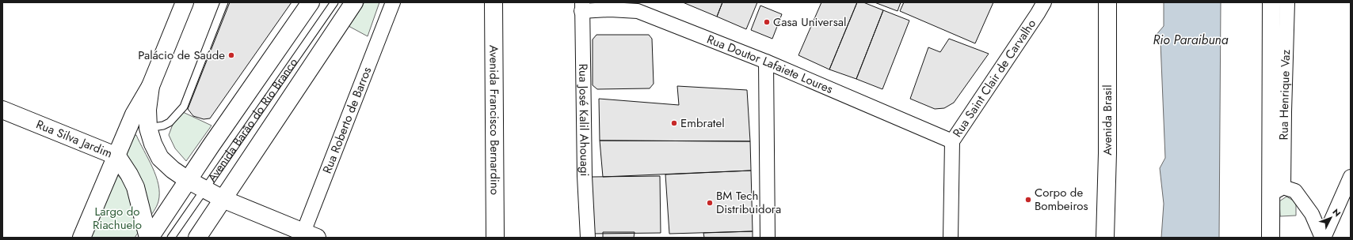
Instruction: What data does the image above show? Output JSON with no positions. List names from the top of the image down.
{
  "streets": {
    "main road": [
      "Avenida Barão do Rio Branco",
      "Avenida Francisco Bernardino",
      "Avenida Brasil",
      "Rua Silva Jardim"
    ],
    "street": [
      "Rua Doutor Lafaiete Loures",
      "Rua Saint Clair de Carvalho",
      "Rua Henrique Vaz",
      "Rua Roberto de Barros",
      "Rua José Kalil Ahouagi"
    ]
  },
  "crossings": [
    ["Rua Doutor Lafaiete Loures", "Rua Saint Clair de Carvalho"],
    ["Rua Doutor Lafaiete Loures", "Rua José Kalil Ahouagi"],
    ["Avenida Barão do Rio Branco", "Rua Silva Jardim"]
  ],
  "water": ["Rio Paraibuna"],
  "parks": ["Largo do Riachuelo"],
  "places": [
    "Casa Universal",
    "Palácio de Saúde",
    "Embratel",
    "Corpo de Bombeiros",
    "BM Tech Distribuidora"
  ],
  "north": "top right"
}
